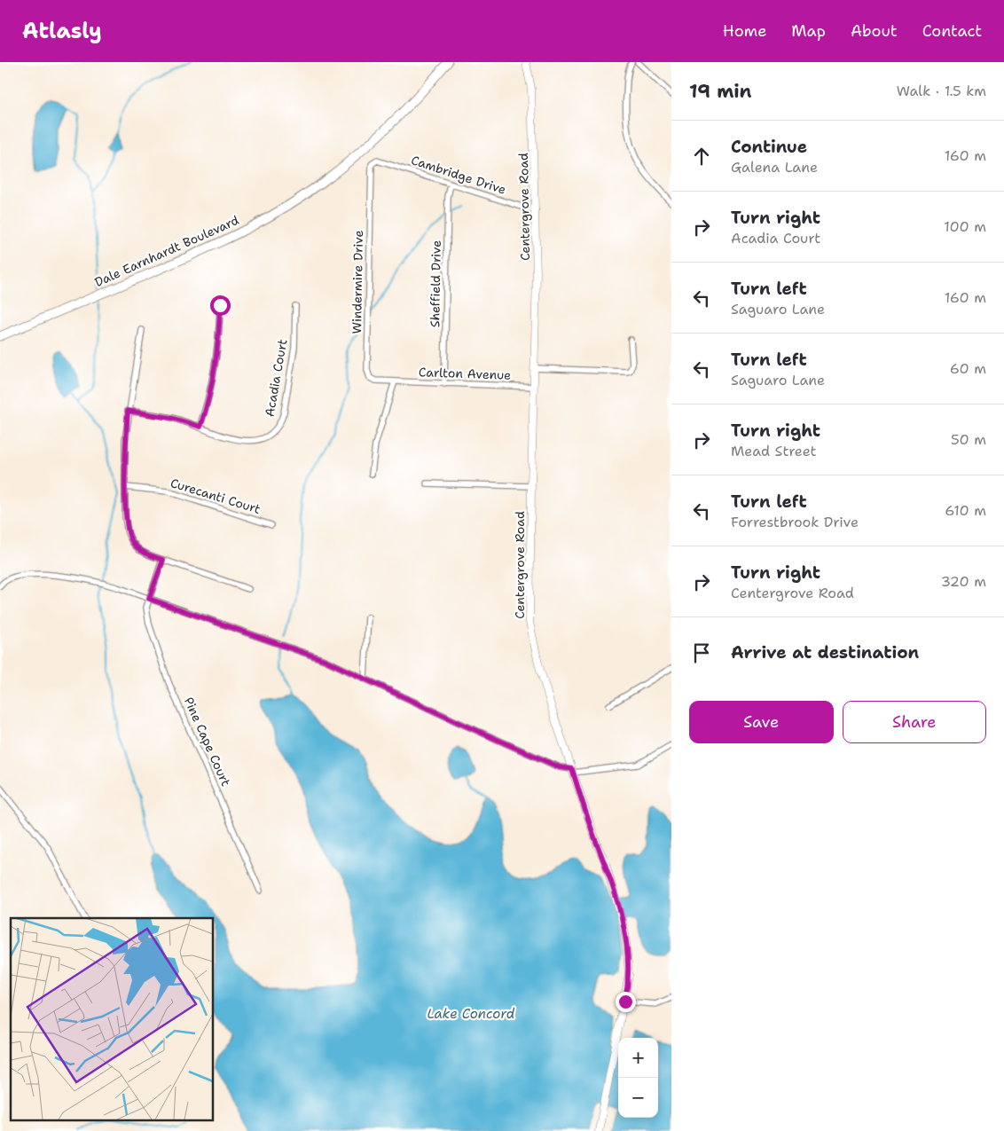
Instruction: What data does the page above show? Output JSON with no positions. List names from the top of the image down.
{
  "streets": {
    "main road": ["Dale Earnhardt Boulevard"],
    "street": [
      "Cambridge Drive",
      "Centergrove Road",
      "Windermire Drive",
      "Sheffield Drive",
      "Carlton Avenue",
      "Acadia Court",
      "Curecanti Court",
      "Pine Cape Court"
    ]
  },
  "crossings": [
    ["Cambridge Drive", "Centergrove Road"],
    ["Cambridge Drive", "Windermire Drive"],
    ["Cambridge Drive", "Sheffield Drive"],
    ["Centergrove Road", "Carlton Avenue"],
    ["Windermire Drive", "Carlton Avenue"],
    ["Sheffield Drive", "Carlton Avenue"]
  ],
  "water": ["Lake Concord"],
  "page": {
    "header": "Atlasly",
    "nav": [
      "Home",
      "Map",
      "About",
      "Contact"
    ],
    "heading": ["19 min", "Walk · 1.5 km"],
    "list": [
      ["Continue", "Galena Lane", "160 m"],
      ["Turn right", "Acadia Court", "100 m"],
      ["Turn left", "Saguaro Lane", "160 m"],
      ["Turn left", "Saguaro Lane", "60 m"],
      ["Turn right", "Mead Street", "50 m"],
      ["Turn left", "Forrestbrook Drive", "610 m"],
      ["Turn right", "Centergrove Road", "320 m"],
      "Arrive at destination"
    ],
    "buttons": ["Save", "Share"],
    "map_buttons": ["+", "−"]
  }
}
